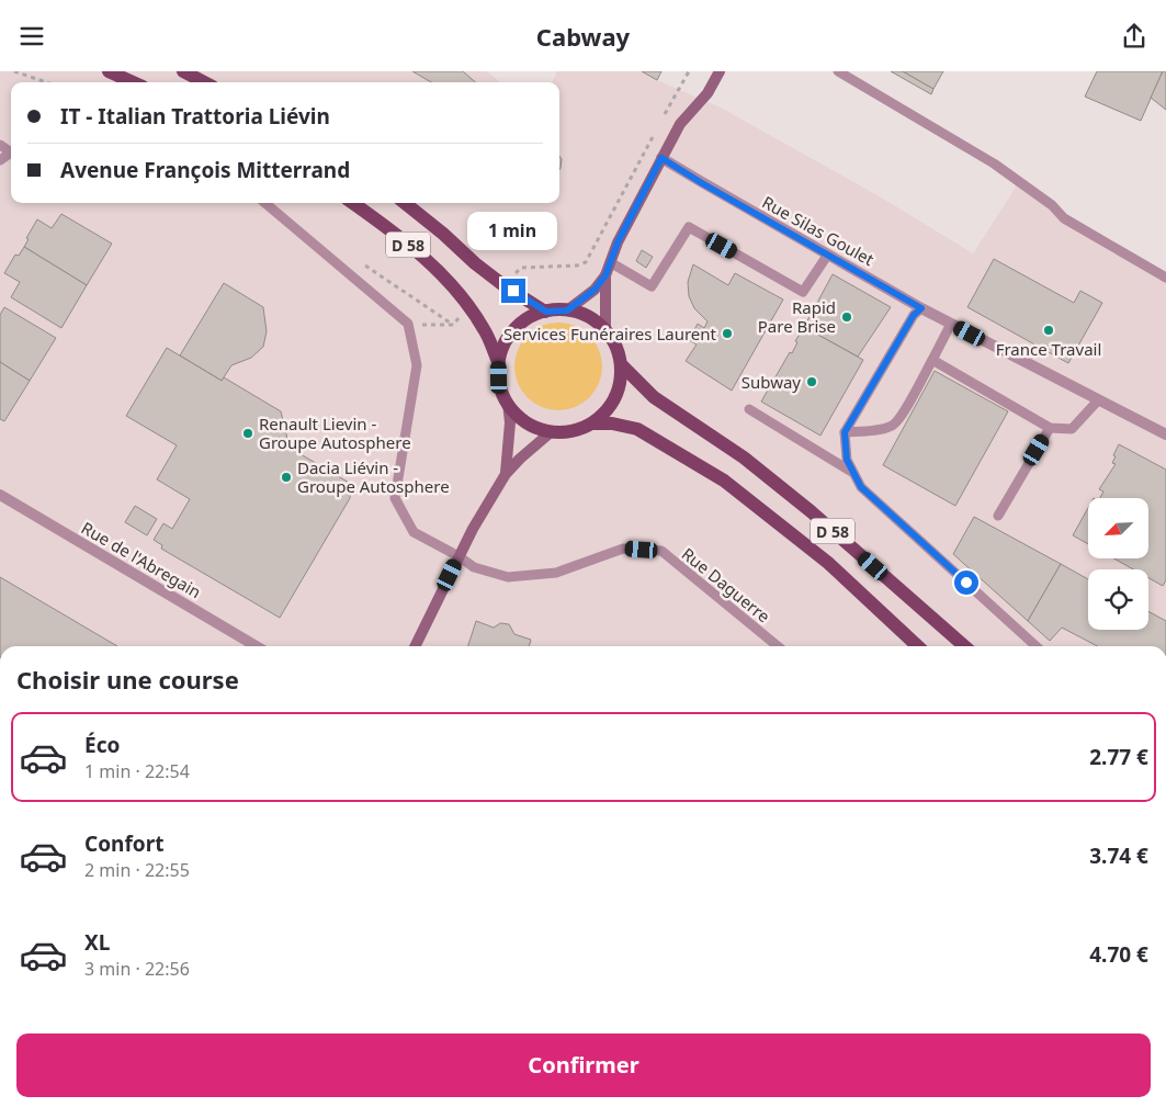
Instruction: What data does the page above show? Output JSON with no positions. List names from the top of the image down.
{
  "streets": {
    "main road": ["D 58"],
    "street": ["Rue Silas Goulet", "Rue de l'Abregain"],
    "lane": ["Rue Daguerre"]
  },
  "places": [
    "Rapid Pare Brise",
    "France Travail",
    "Services Funéraires Laurent",
    "Subway",
    "Renault Lievin - Groupe Autosphere",
    "Dacia Liévin - Groupe Autosphere"
  ],
  "north": "bottom left",
  "page": {
    "header": "Cabway",
    "banner": ["IT - Italian Trattoria Liévin", "Avenue François Mitterrand"],
    "bubble": "1 min",
    "heading": "Choisir une course",
    "list": [
      {
        "name": "Éco",
        "note": "1 min · 22:54",
        "value": "2.77 €"
      },
      {
        "name": "Confort",
        "note": "2 min · 22:55",
        "value": "3.74 €"
      },
      {
        "name": "XL",
        "note": "3 min · 22:56",
        "value": "4.70 €"
      }
    ],
    "buttons": "Confirmer"
  }
}
